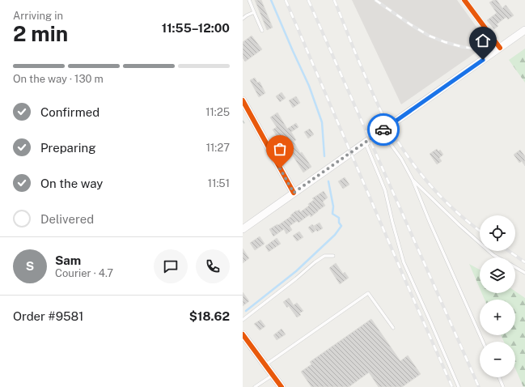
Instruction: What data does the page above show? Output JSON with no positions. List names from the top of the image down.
{
  "page": {
    "heading": ["2 min", "Arriving in", "11:55–12:00"],
    "panel": [
      "Sam",
      "Courier · 4.7",
      "Order #9581",
      "$18.62"
    ],
    "bar": "On the way · 130 m",
    "list": [
      ["Confirmed", "11:25"],
      ["Preparing", "11:27"],
      ["On the way", "11:51"],
      "Delivered"
    ],
    "map_buttons": ["+", "−"],
    "round": "S"
  }
}
